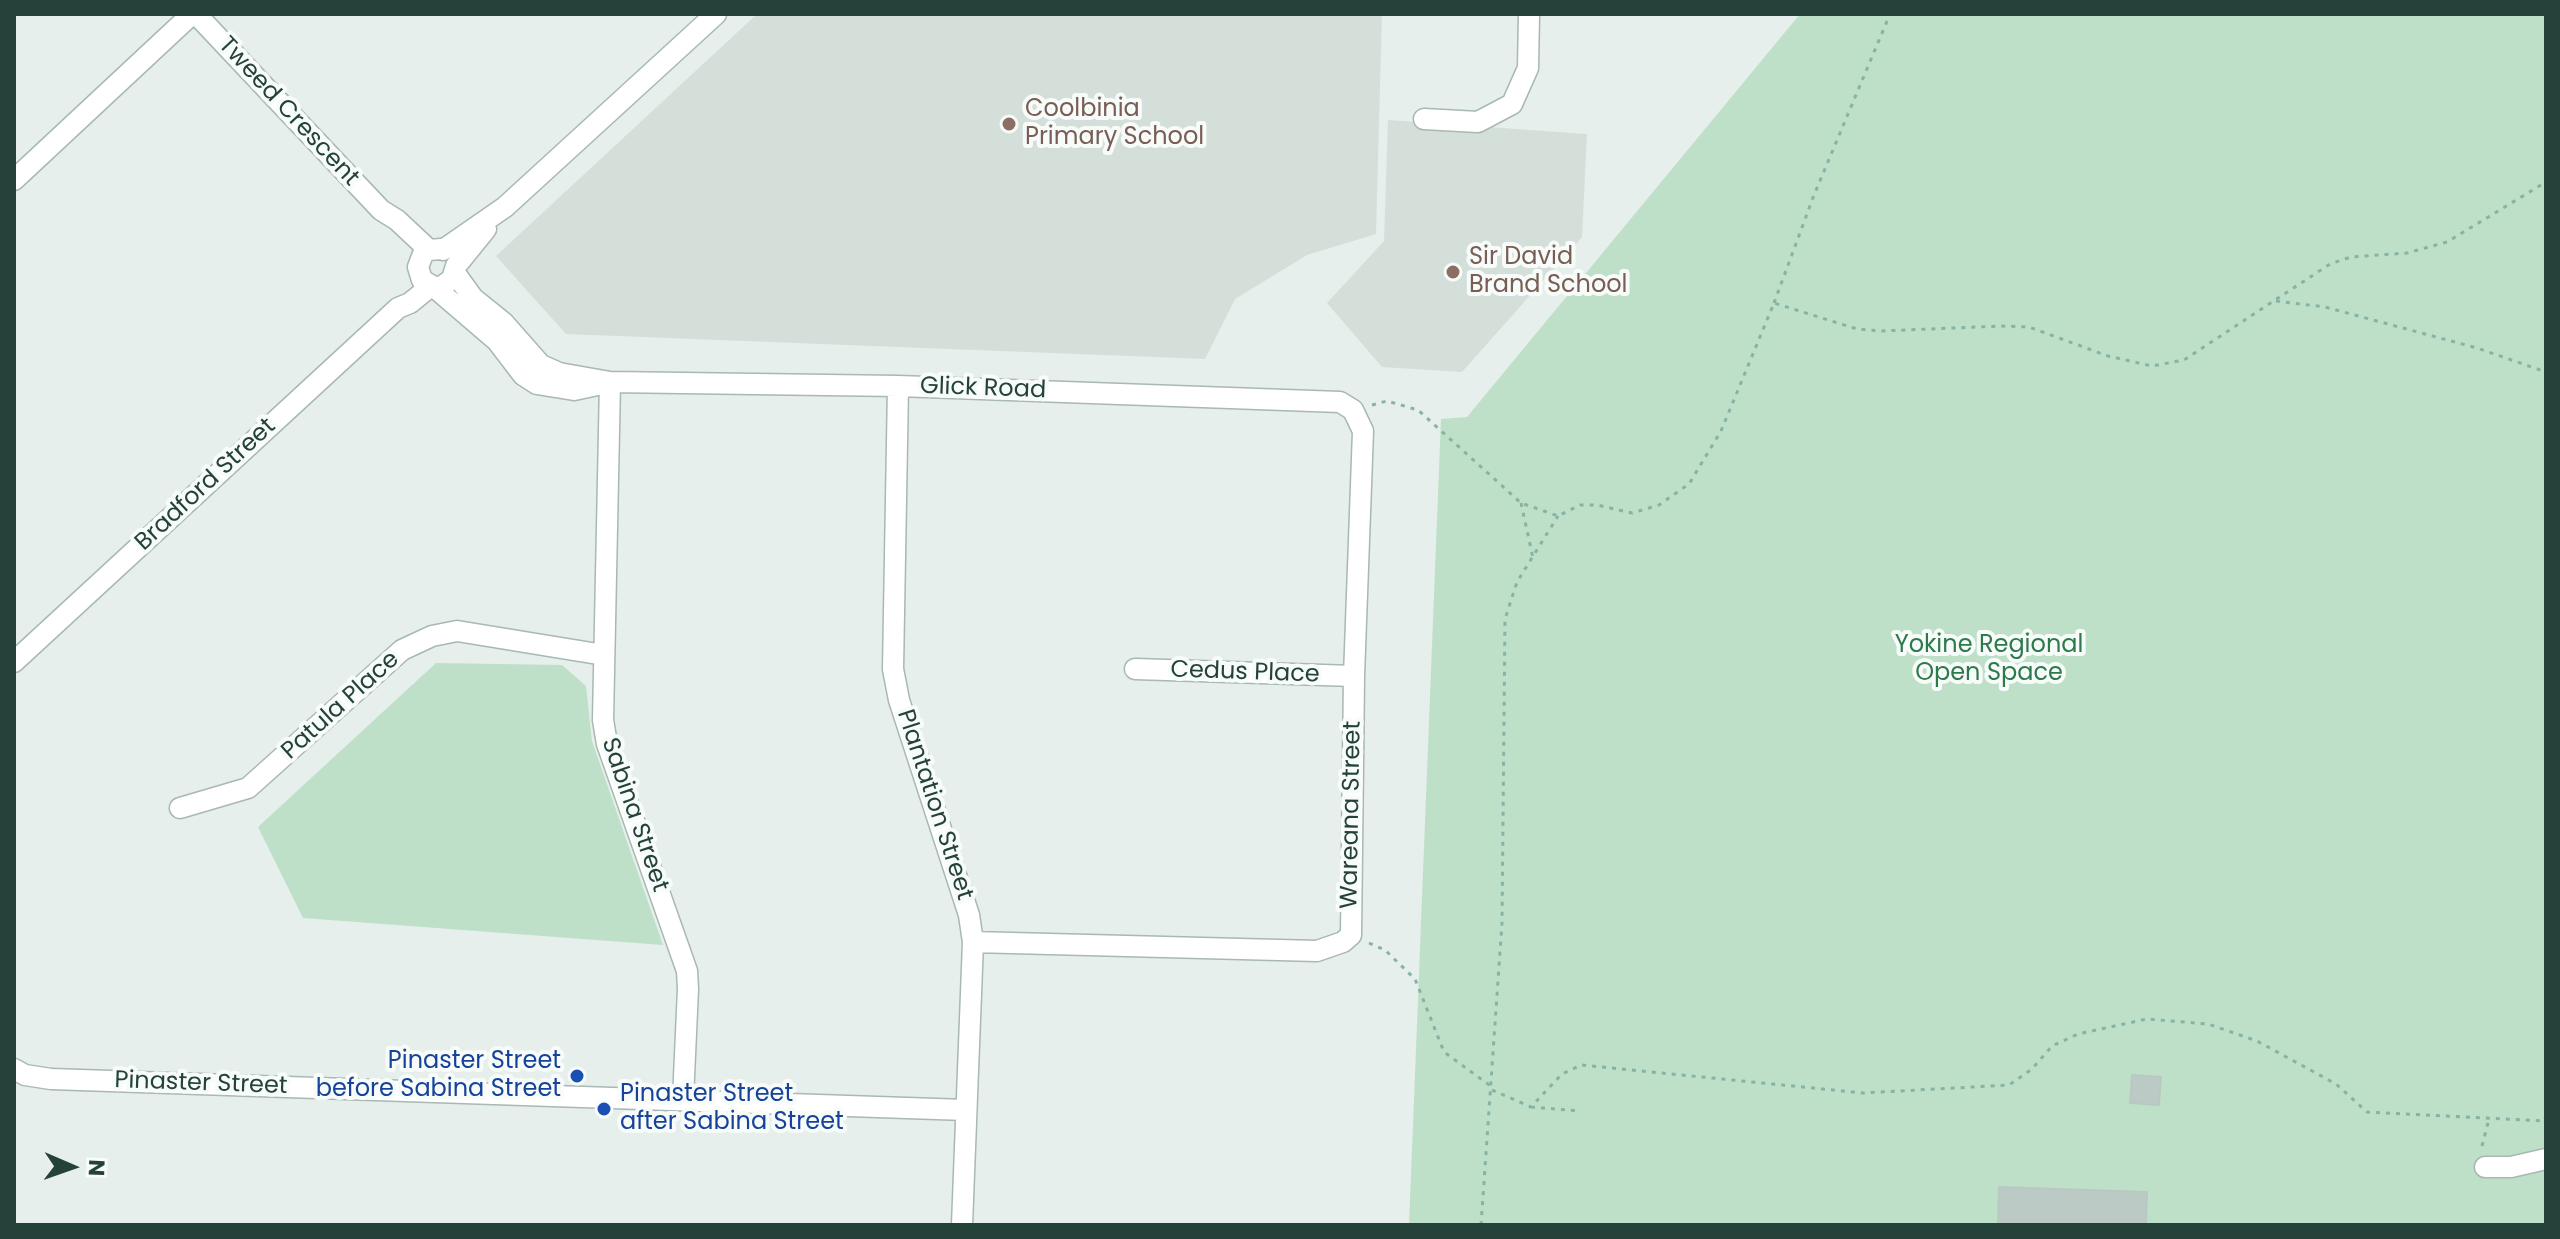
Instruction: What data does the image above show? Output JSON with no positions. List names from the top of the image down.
{
  "streets": {
    "street": [
      "Tweed Crescent",
      "Glick Road",
      "Bradford Street",
      "Cedus Place",
      "Patula Place",
      "Plantation Street",
      "Sabina Street",
      "Wareana Street",
      "Pinaster Street"
    ]
  },
  "crossings": [
    ["Tweed Crescent", "Glick Road"],
    ["Tweed Crescent", "Bradford Street"],
    ["Glick Road", "Bradford Street"],
    ["Glick Road", "Plantation Street"],
    ["Glick Road", "Sabina Street"],
    ["Glick Road", "Wareana Street"],
    ["Cedus Place", "Wareana Street"],
    ["Patula Place", "Sabina Street"],
    ["Plantation Street", "Wareana Street"],
    ["Plantation Street", "Pinaster Street"],
    ["Sabina Street", "Pinaster Street"]
  ],
  "parks": ["Yokine Regional Open Space"],
  "places": [
    "Coolbinia Primary School",
    "Sir David Brand School",
    "Pinaster Street before Sabina Street",
    "Pinaster Street after Sabina Street"
  ],
  "north": "right"
}
